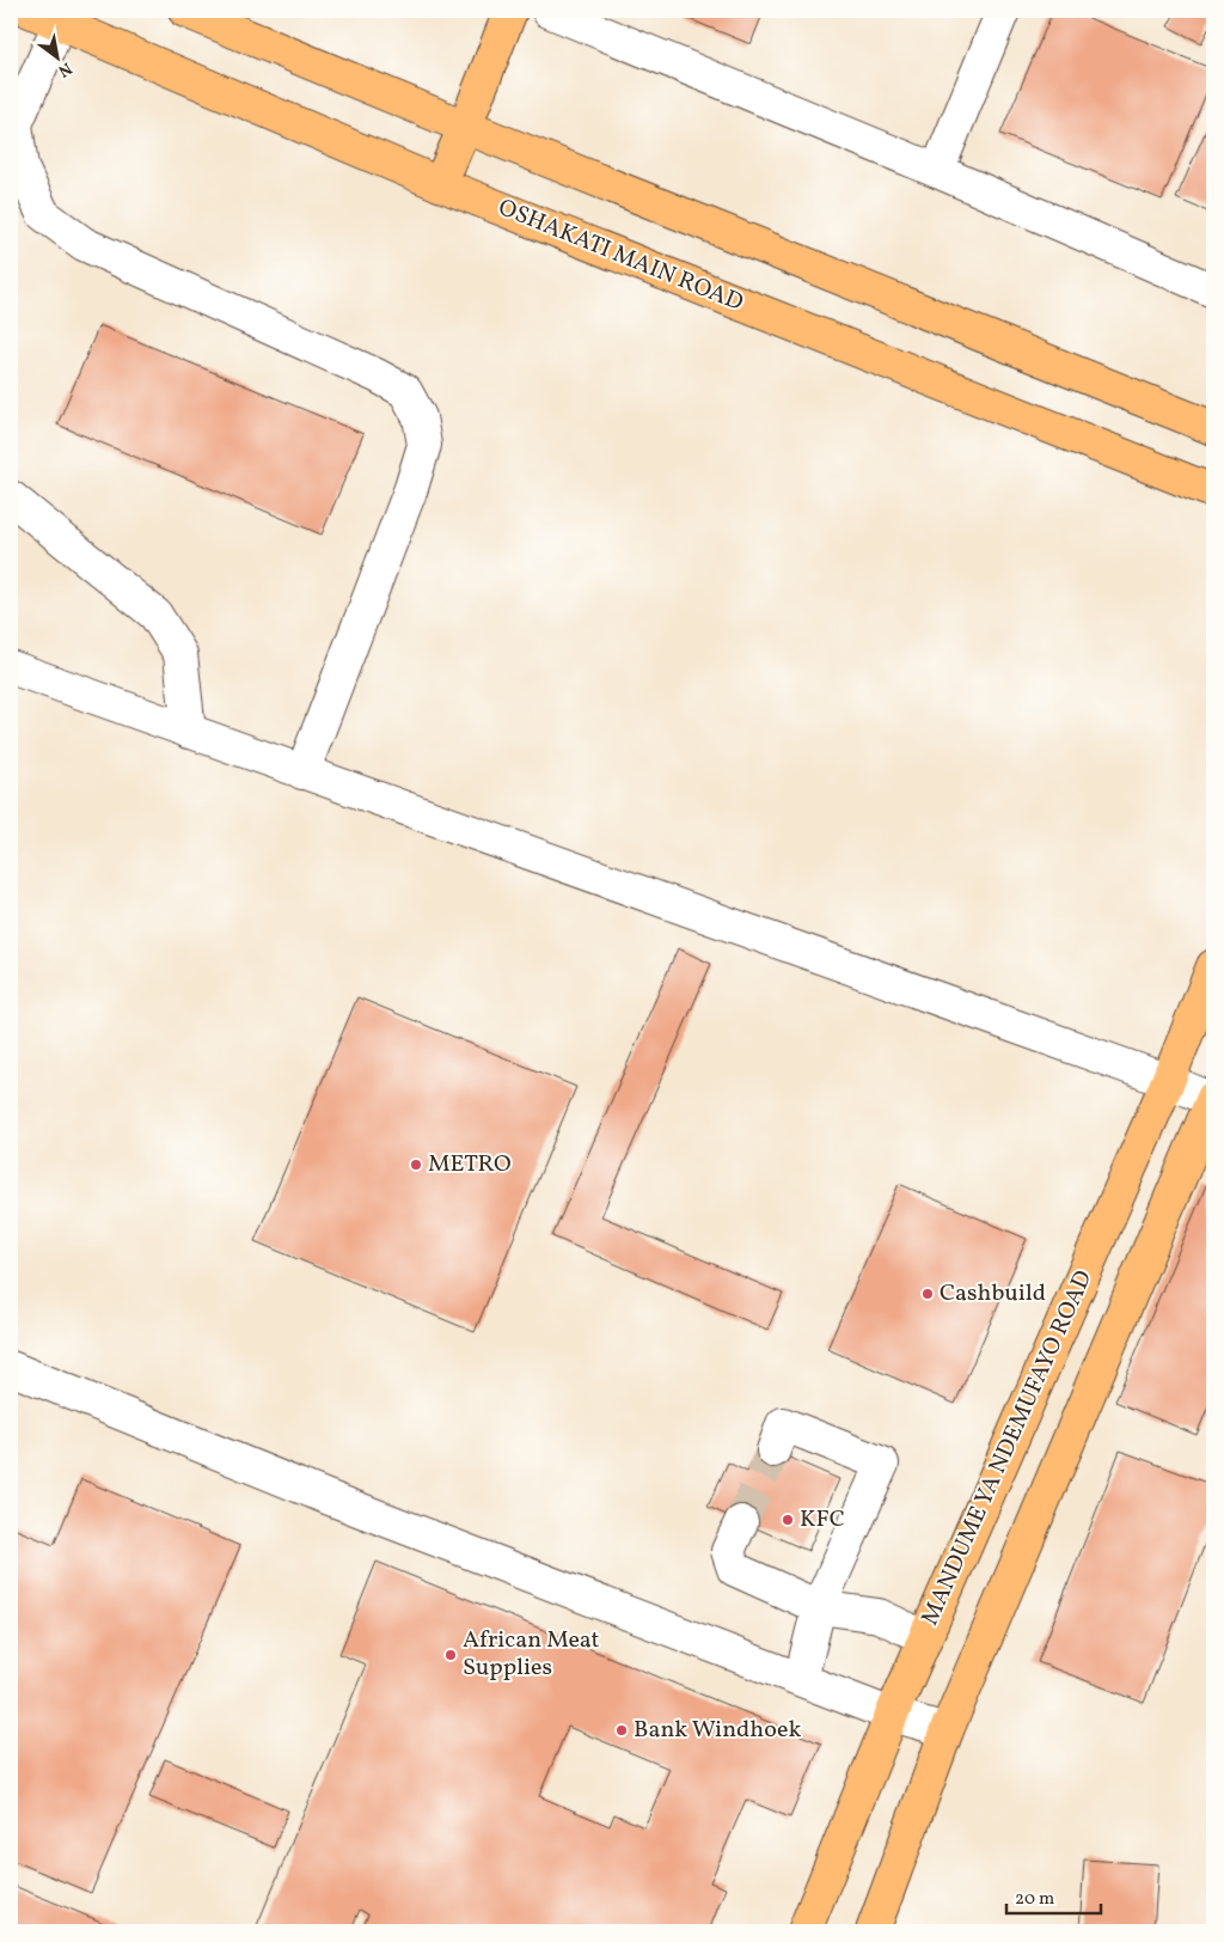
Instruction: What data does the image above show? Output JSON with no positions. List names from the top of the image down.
{
  "streets": {
    "main road": ["OSHAKATI MAIN ROAD", "MANDUME YA NDEMUFAYO ROAD"]
  },
  "places": [
    "METRO",
    "Cashbuild",
    "KFC",
    "African Meat Supplies",
    "Bank Windhoek"
  ],
  "scale_bar": "20 m",
  "north": "bottom right"
}
